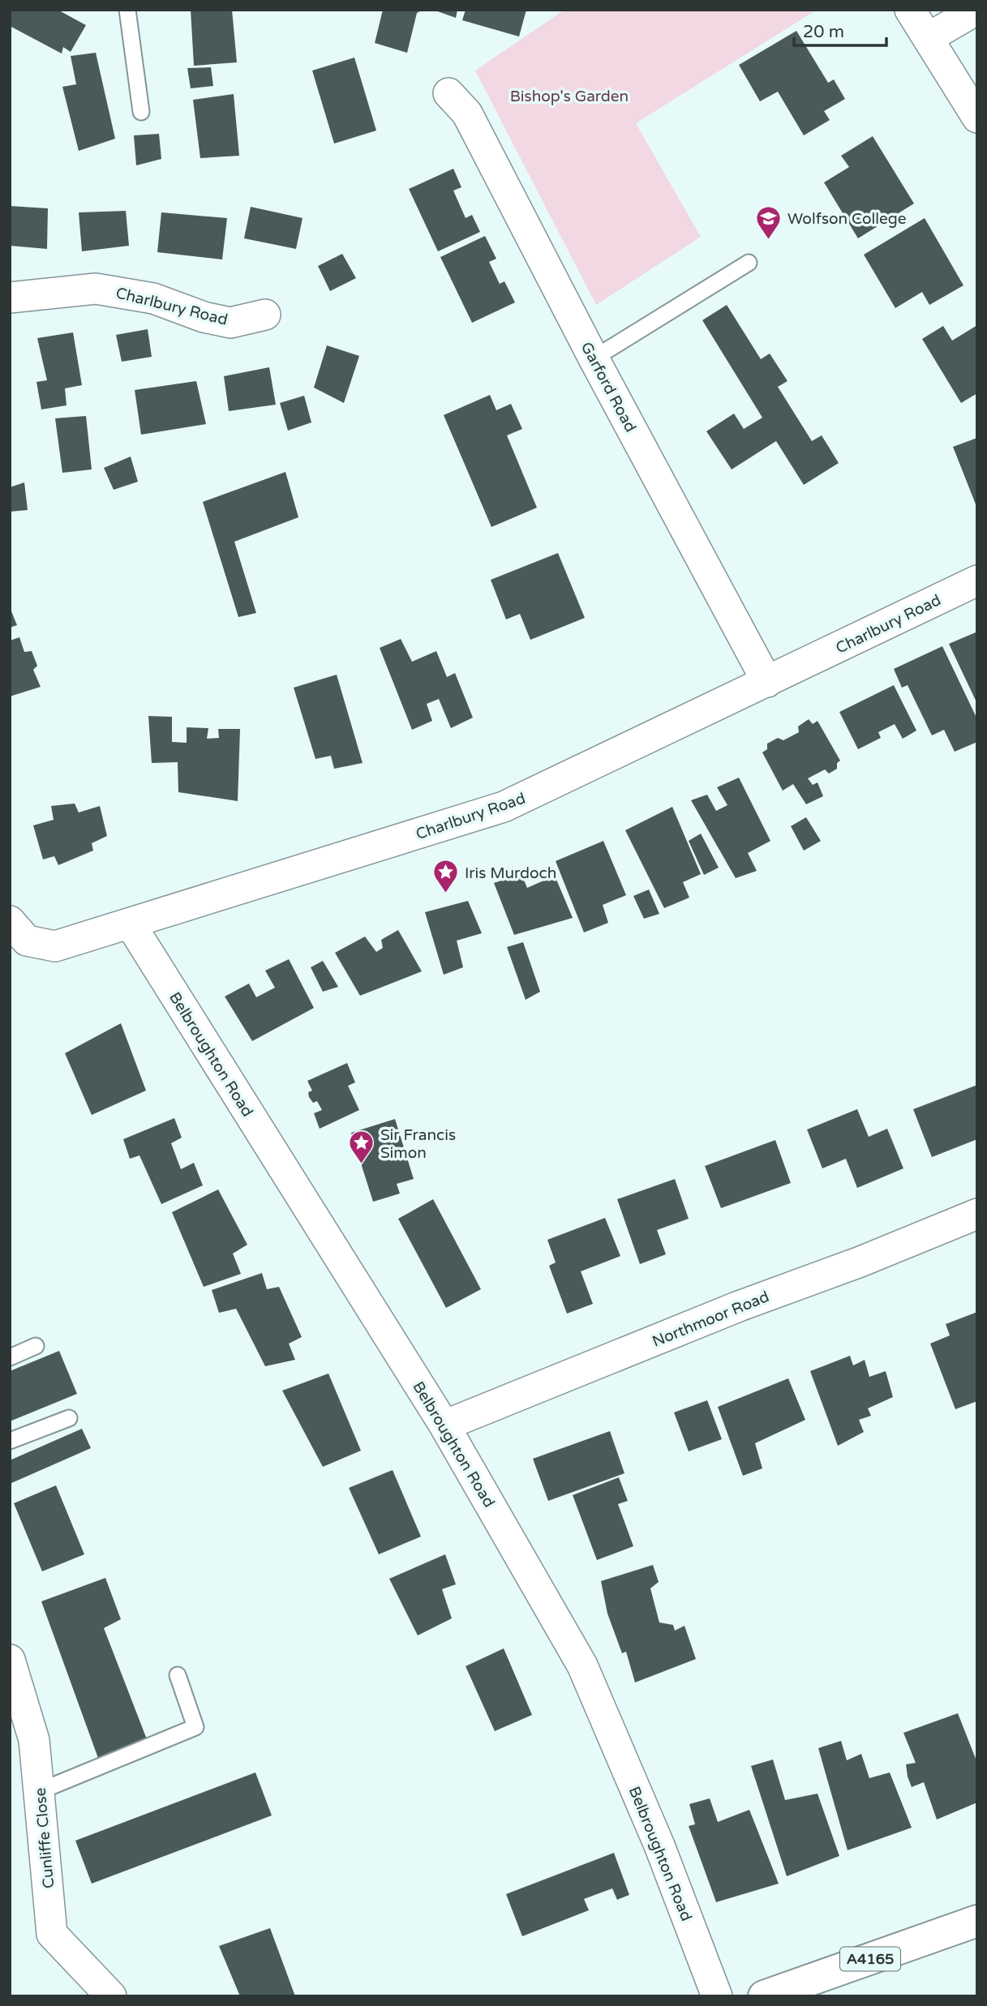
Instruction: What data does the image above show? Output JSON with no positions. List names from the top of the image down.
{
  "streets": {
    "main road": ["A4165"],
    "street": [
      "Charlbury Road",
      "Garford Road",
      "Belbroughton Road",
      "Northmoor Road",
      "Cunliffe Close"
    ]
  },
  "crossings": [
    ["Charlbury Road", "Garford Road"],
    ["Charlbury Road", "Belbroughton Road"],
    ["Belbroughton Road", "Northmoor Road"]
  ],
  "parks": ["Bishop's Garden"],
  "places": {
    "school or university": ["Wolfson College"],
    "place": ["Iris Murdoch", "Sir Francis Simon"]
  },
  "scale_bar": "20 m"
}
